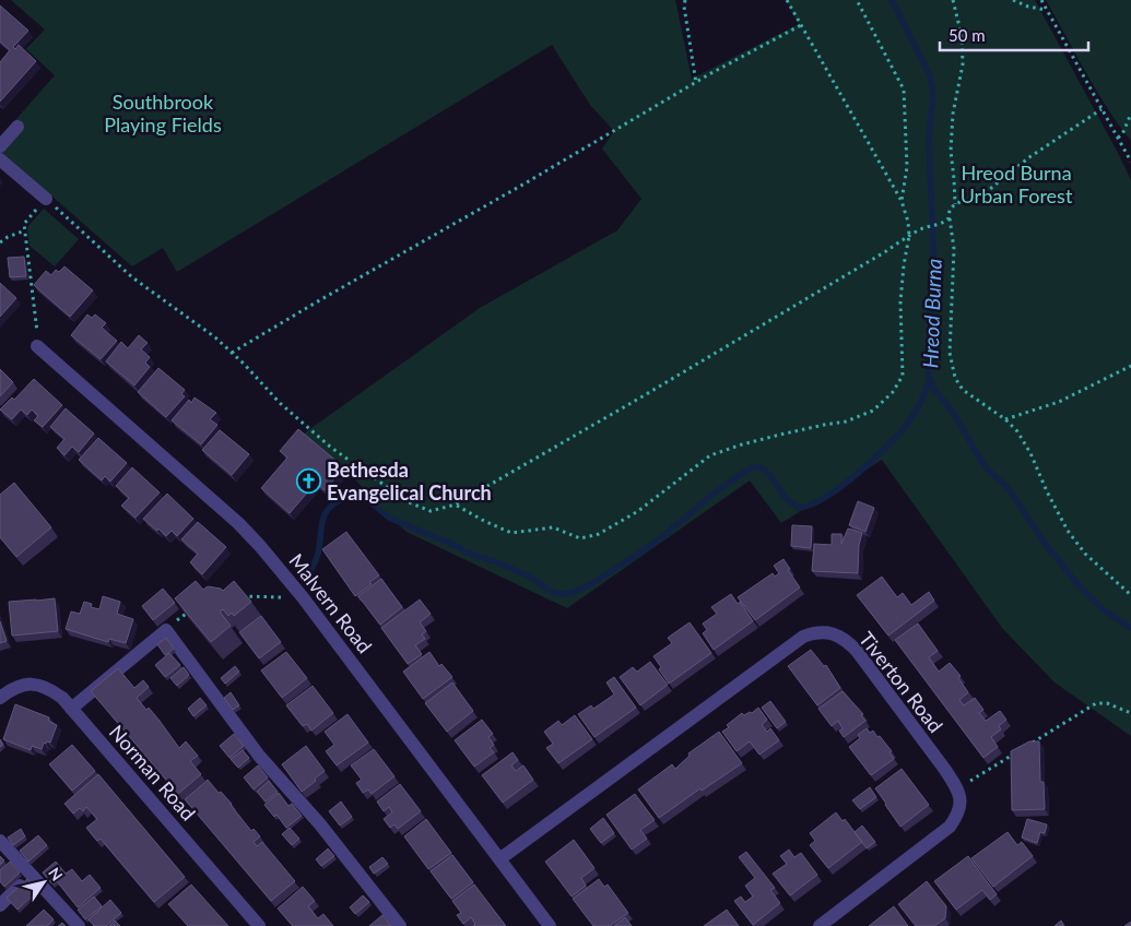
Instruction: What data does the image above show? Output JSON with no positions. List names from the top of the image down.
{
  "streets": {
    "street": ["Malvern Road", "Tiverton Road", "Norman Road"]
  },
  "crossings": [
    ["Malvern Road", "Tiverton Road"]
  ],
  "water": ["Hreod Burna"],
  "parks": ["Southbrook Playing Fields", "Hreod Burna Urban Forest"],
  "places": {
    "church": ["Bethesda Evangelical Church"]
  },
  "scale_bar": "50 m",
  "north": "top right"
}
